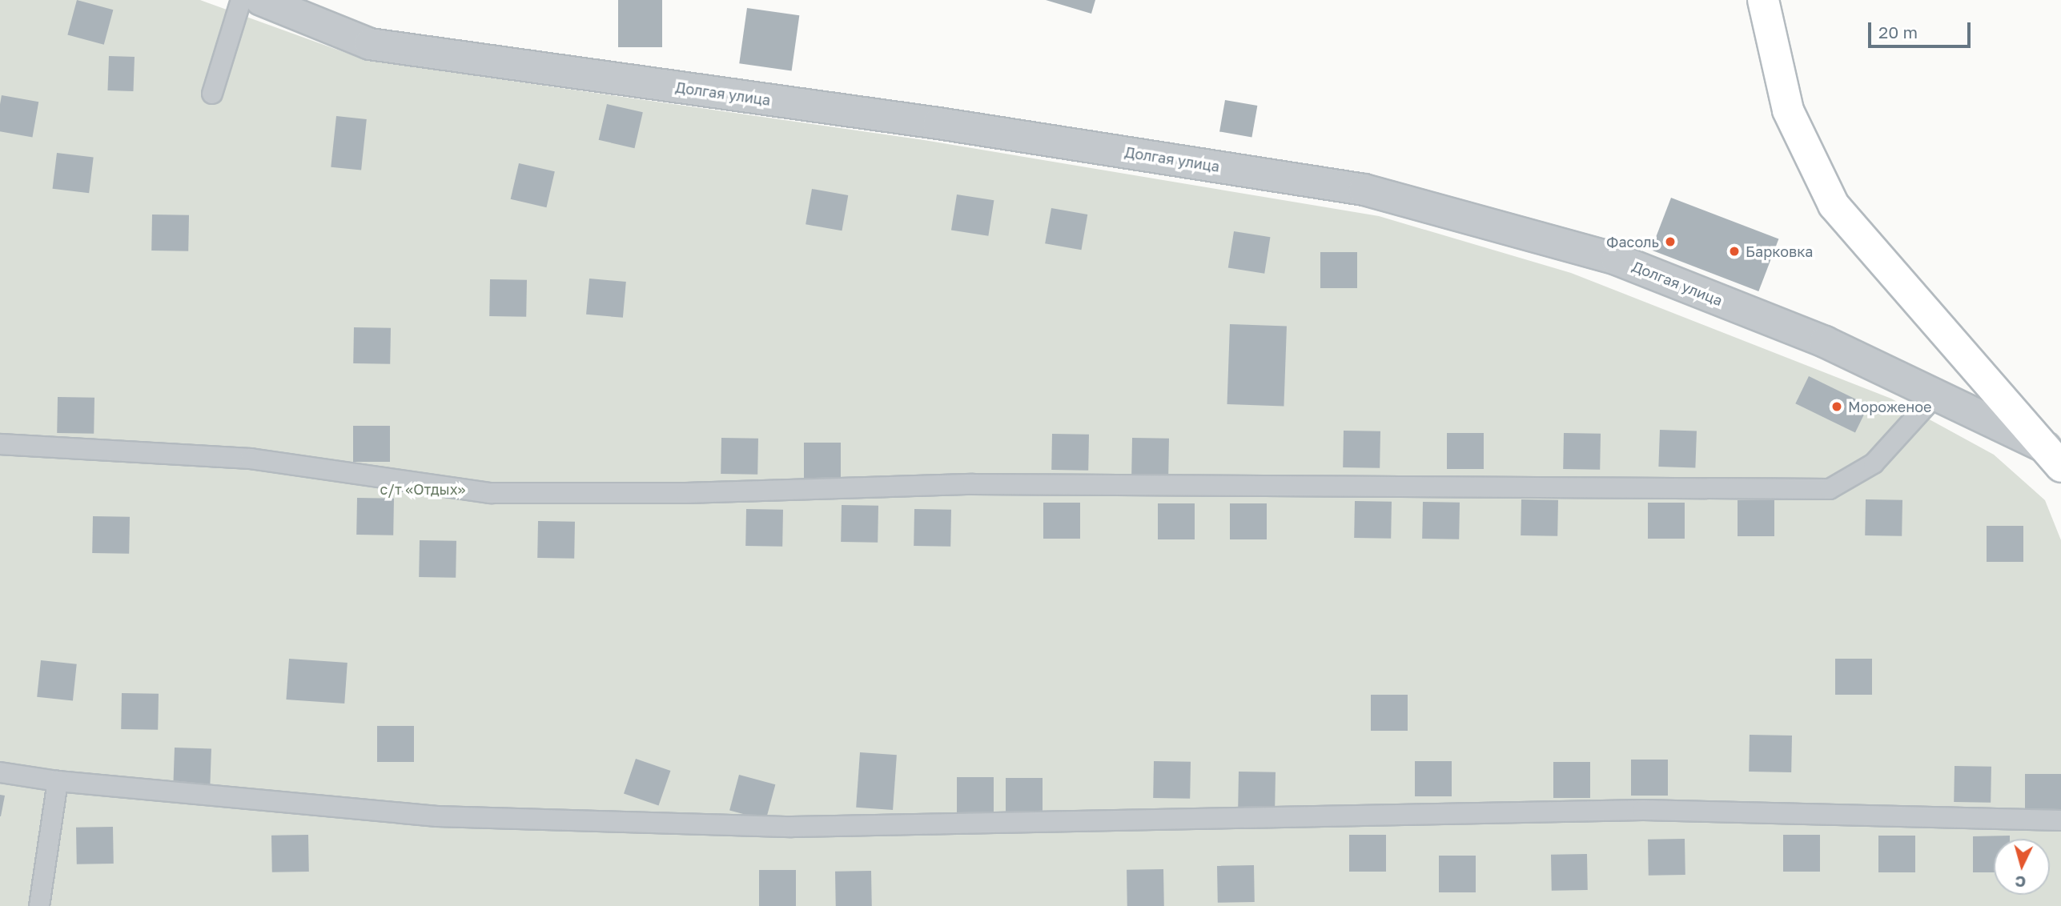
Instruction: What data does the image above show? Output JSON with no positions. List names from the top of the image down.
{
  "streets": {
    "street": ["Долгая улица"]
  },
  "parks": ["с/т «Отдых»"],
  "places": ["Фасоль", "Барковка", "Мороженое"],
  "scale_bar": "20 m",
  "north": "bottom"
}
